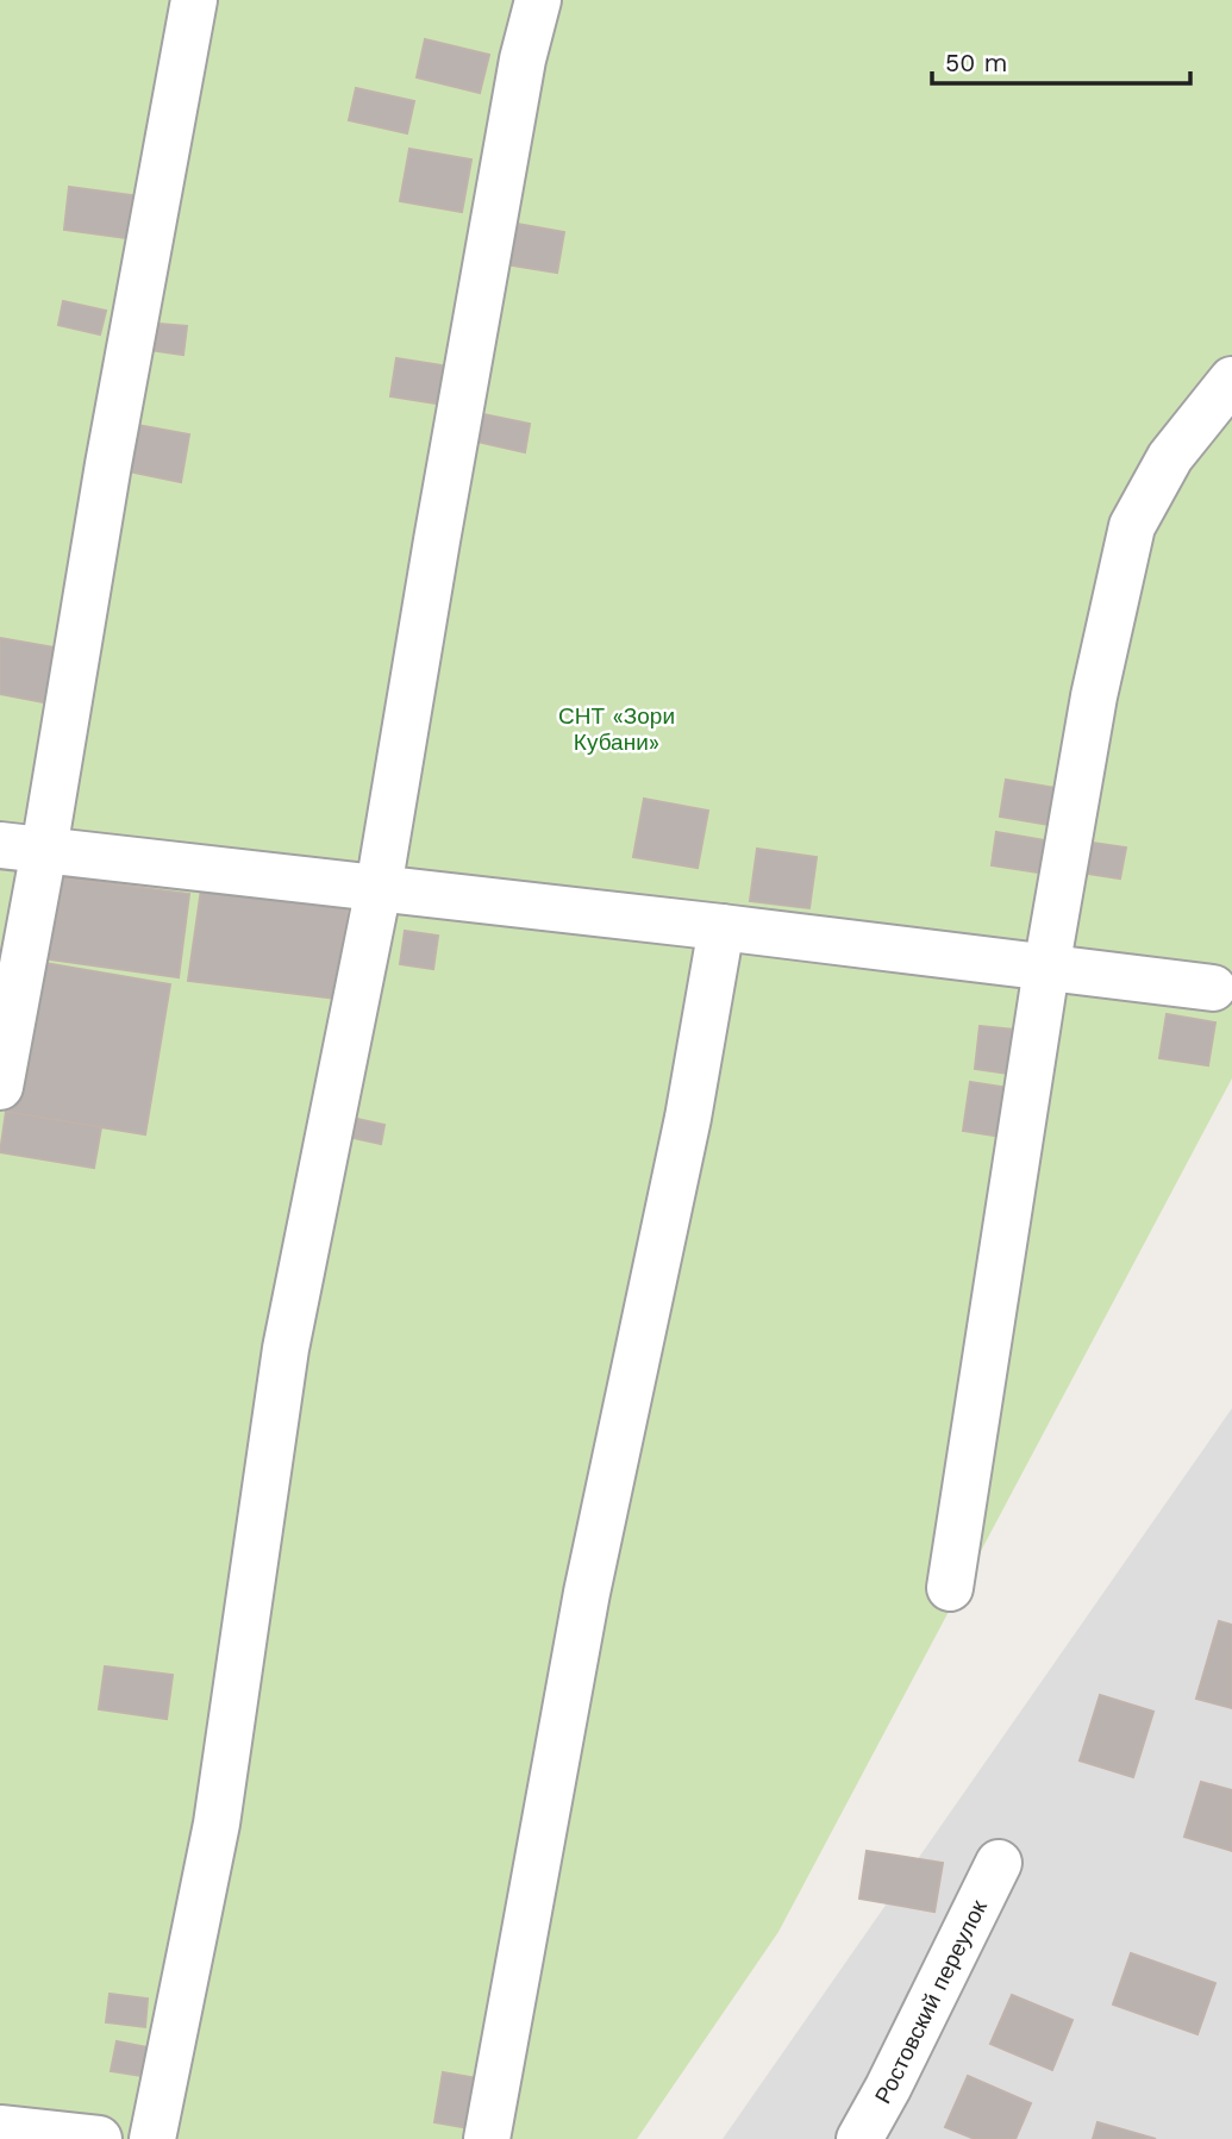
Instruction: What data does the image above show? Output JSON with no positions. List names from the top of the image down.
{
  "streets": {
    "street": ["Ростовский переулок"]
  },
  "parks": ["СНТ «Зори Кубани»"],
  "scale_bar": "50 m"
}
